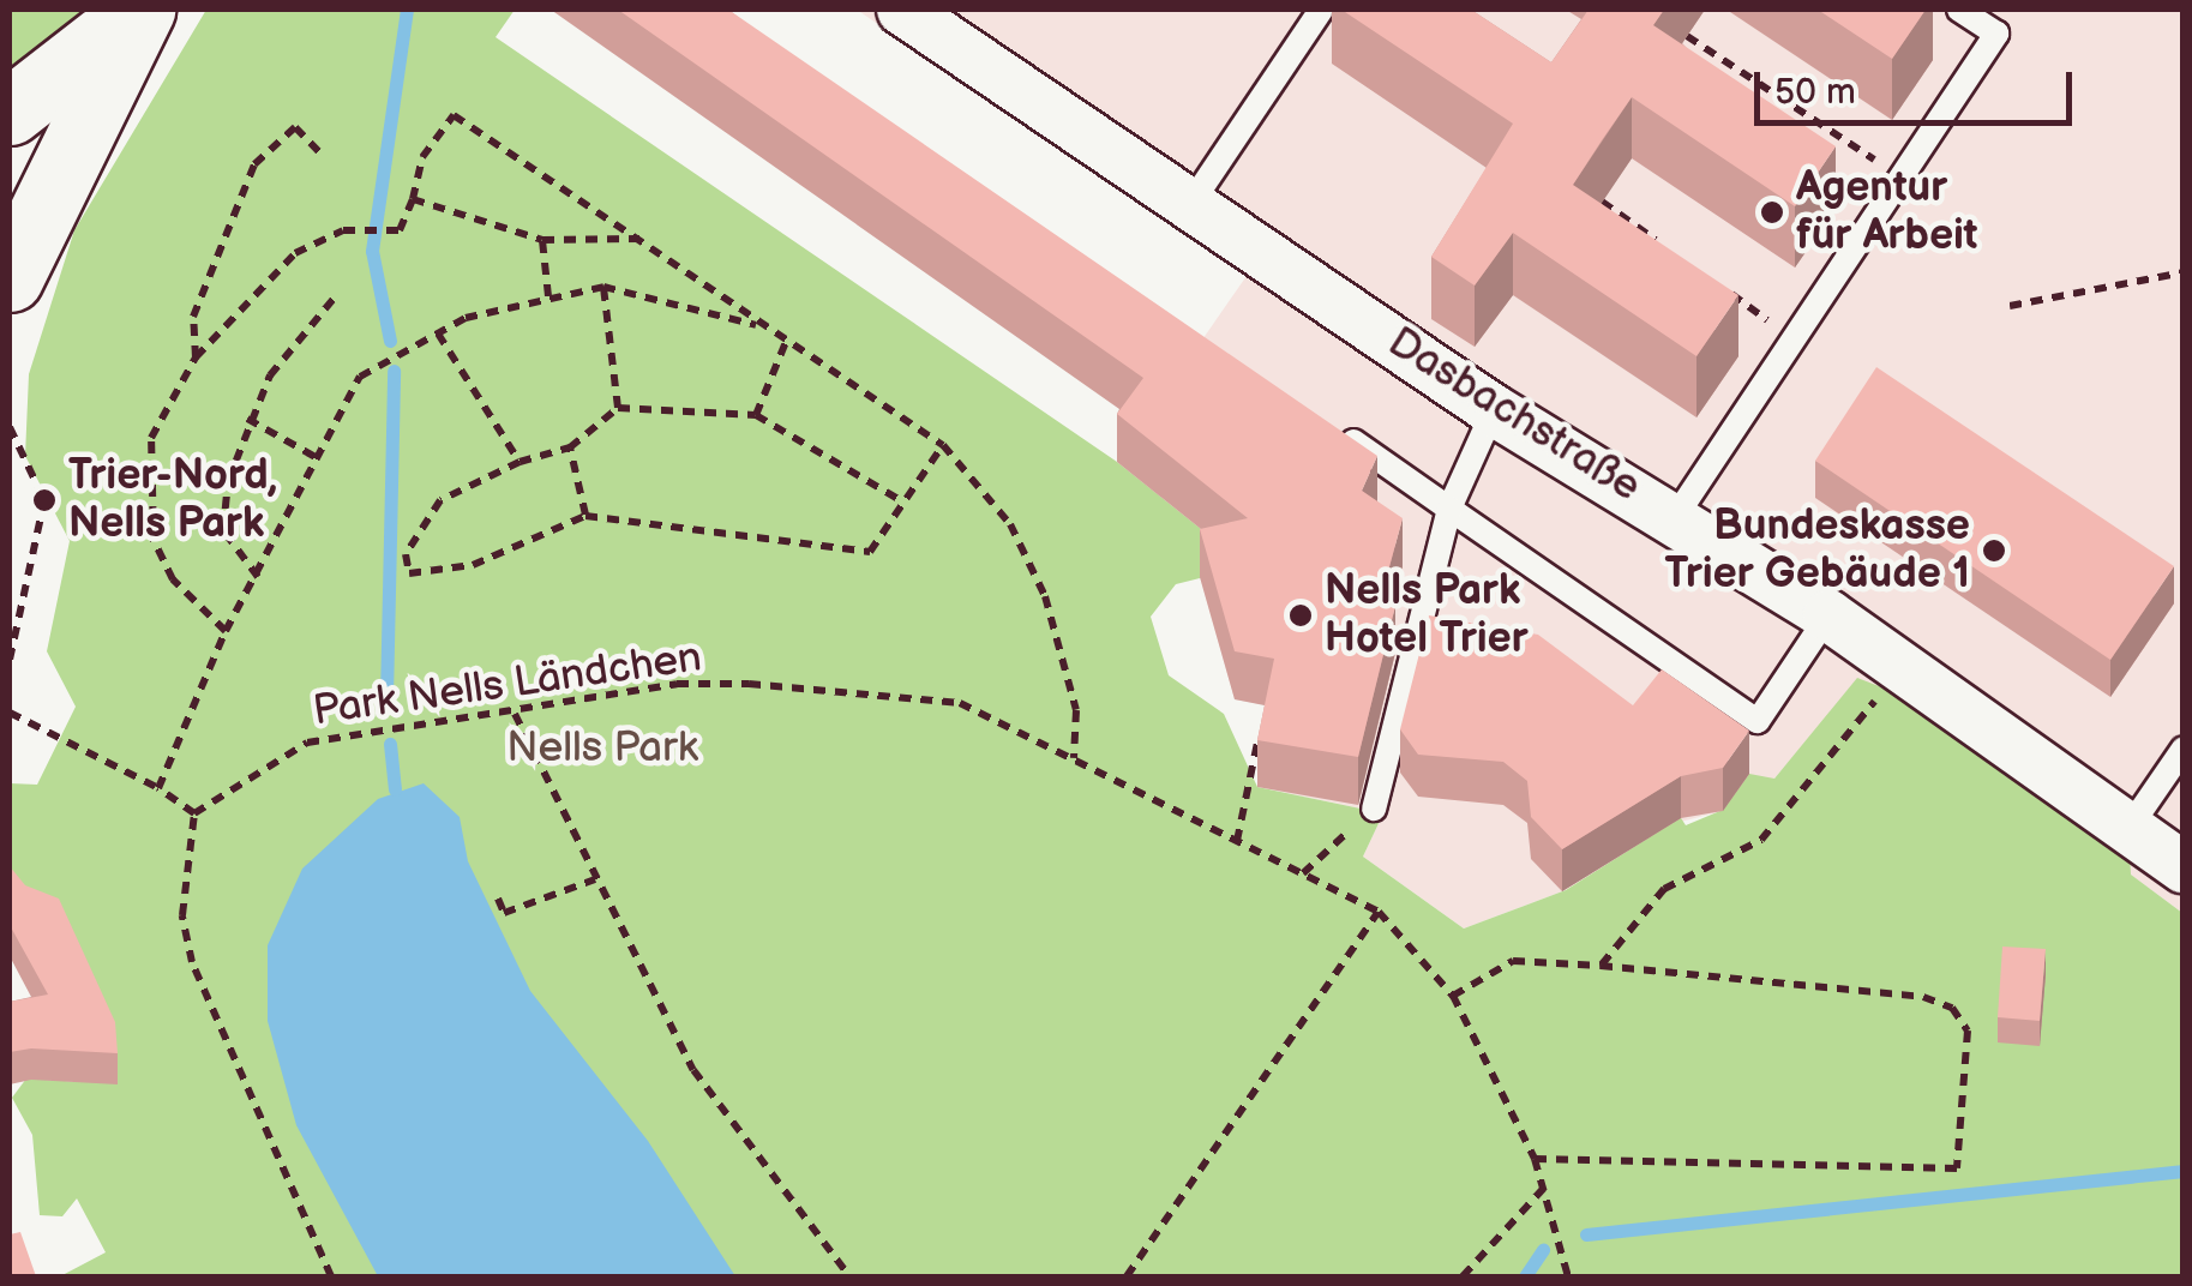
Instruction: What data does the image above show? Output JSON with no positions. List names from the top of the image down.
{
  "streets": {
    "street": ["Dasbachstraße"],
    "path": ["Park Nells Ländchen"]
  },
  "parks": ["Nells Park"],
  "places": [
    "Agentur für Arbeit",
    "Trier-Nord, Nells Park",
    "Bundeskasse Trier Gebäude 1",
    "Nells Park Hotel Trier"
  ],
  "scale_bar": "50 m"
}
